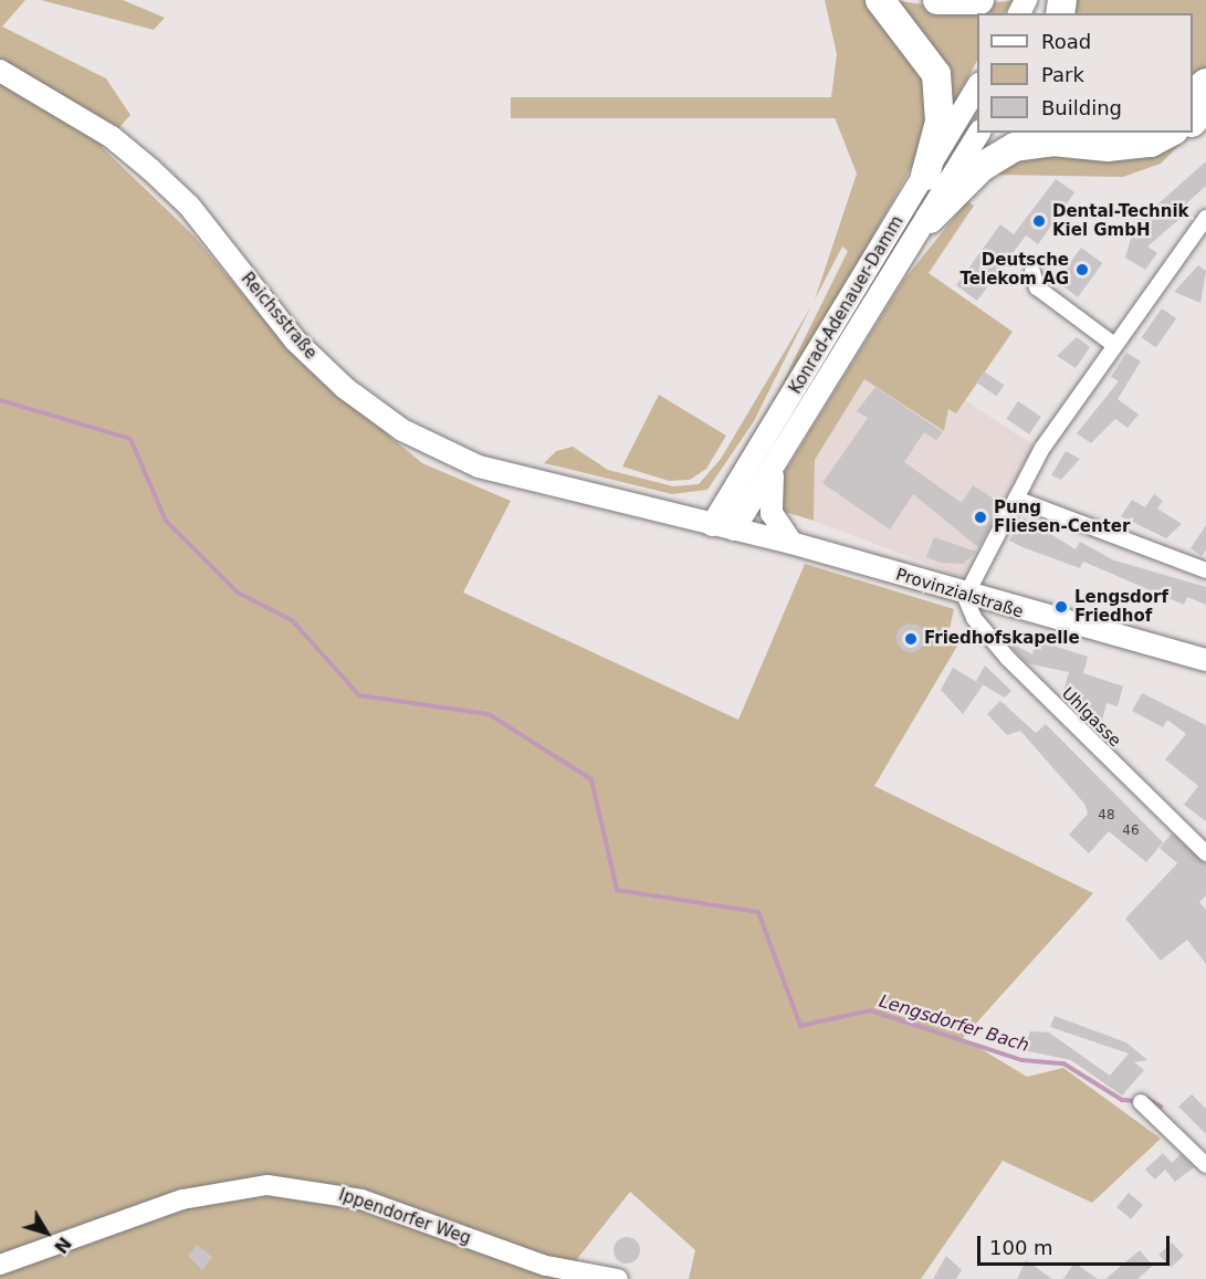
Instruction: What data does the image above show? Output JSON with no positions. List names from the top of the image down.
{
  "streets": {
    "main road": ["Konrad-Adenauer-Damm", "Reichsstraße", "Provinzialstraße"],
    "street": ["Uhlgasse", "Ippendorfer Weg"]
  },
  "crossings": [
    ["Konrad-Adenauer-Damm", "Reichsstraße"],
    ["Konrad-Adenauer-Damm", "Provinzialstraße"],
    ["Reichsstraße", "Provinzialstraße"],
    ["Provinzialstraße", "Uhlgasse"]
  ],
  "water": ["Lengsdorfer Bach"],
  "places": [
    "Dental-Technik Kiel GmbH",
    "Deutsche Telekom AG",
    "Pung Fliesen-Center",
    "Lengsdorf Friedhof",
    "Friedhofskapelle"
  ],
  "house_numbers": ["48", "46"],
  "legend": ["Road", "Park", "Building"],
  "scale_bar": "100 m",
  "north": "bottom right"
}
